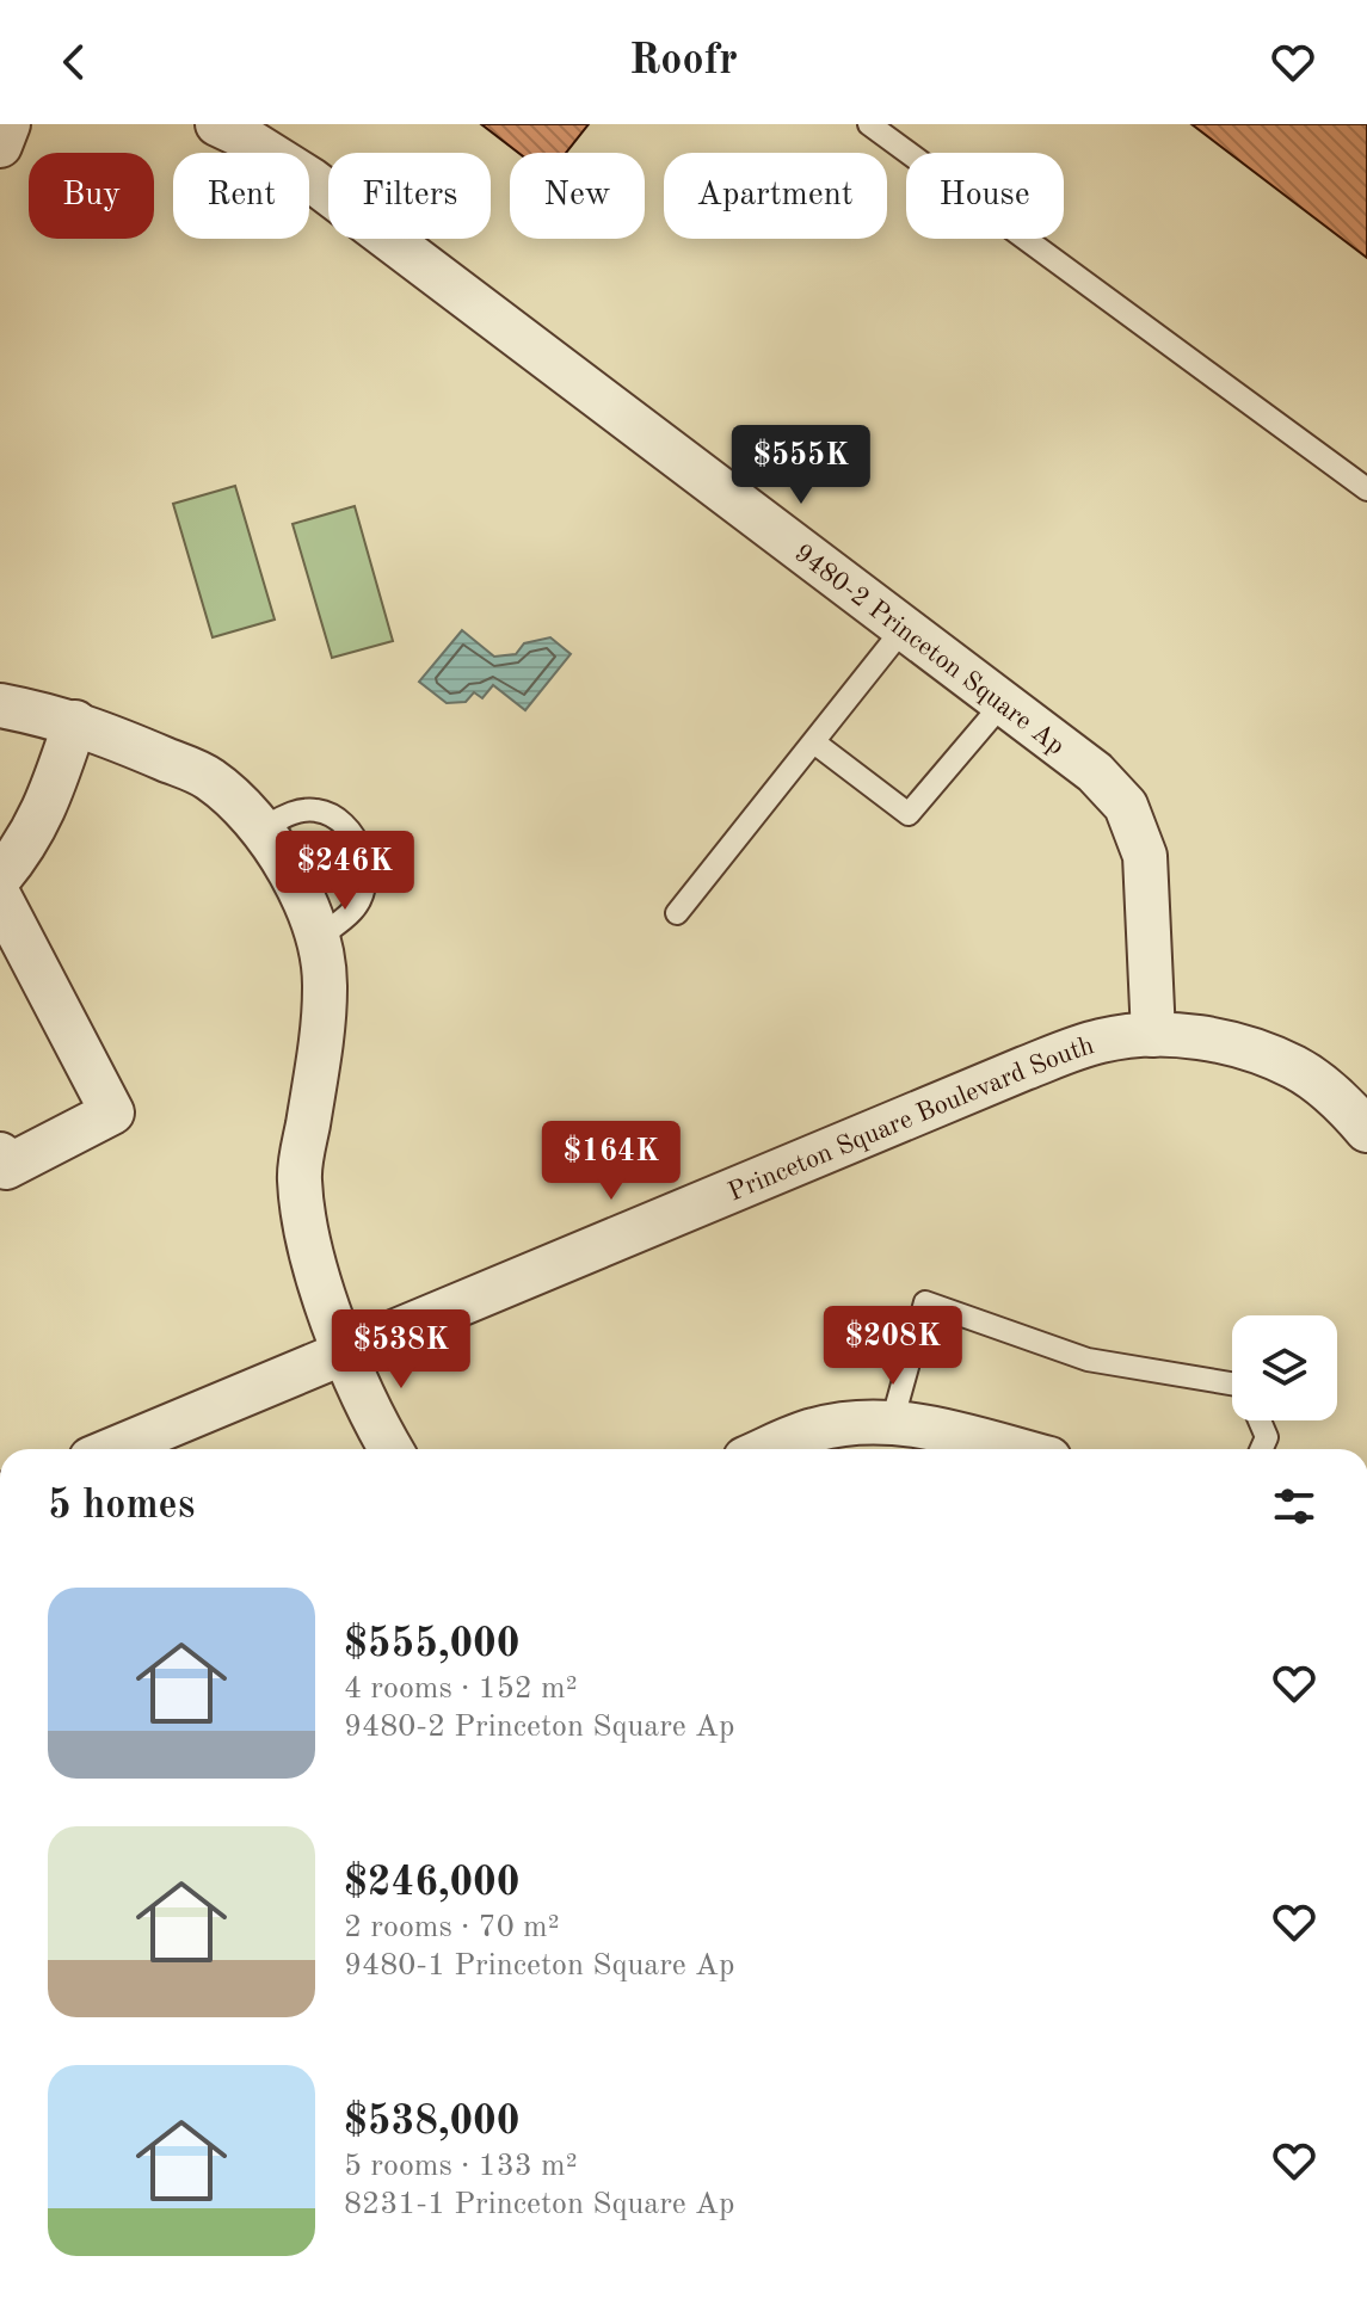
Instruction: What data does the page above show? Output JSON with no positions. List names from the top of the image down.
{
  "streets": {
    "street": ["9480-2 Princeton Square Ap", "Princeton Square Boulevard South"]
  },
  "crossings": [
    ["9480-2 Princeton Square Ap", "Princeton Square Boulevard South"]
  ],
  "page": {
    "header": "Roofr",
    "chip": [
      "Buy",
      "Rent",
      "Filters",
      "New",
      "Apartment",
      "House"
    ],
    "price": [
      "$555K",
      "$246K",
      "$164K",
      "$208K",
      "$538K"
    ],
    "heading": "5 homes",
    "list": [
      {
        "name": "$555,000",
        "note": "4 rooms · 152 m² · 9480-2 Princeton Square Ap"
      },
      {
        "name": "$246,000",
        "note": "2 rooms · 70 m² · 9480-1 Princeton Square Ap"
      },
      {
        "name": "$538,000",
        "note": "5 rooms · 133 m² · 8231-1 Princeton Square Ap"
      }
    ]
  }
}
